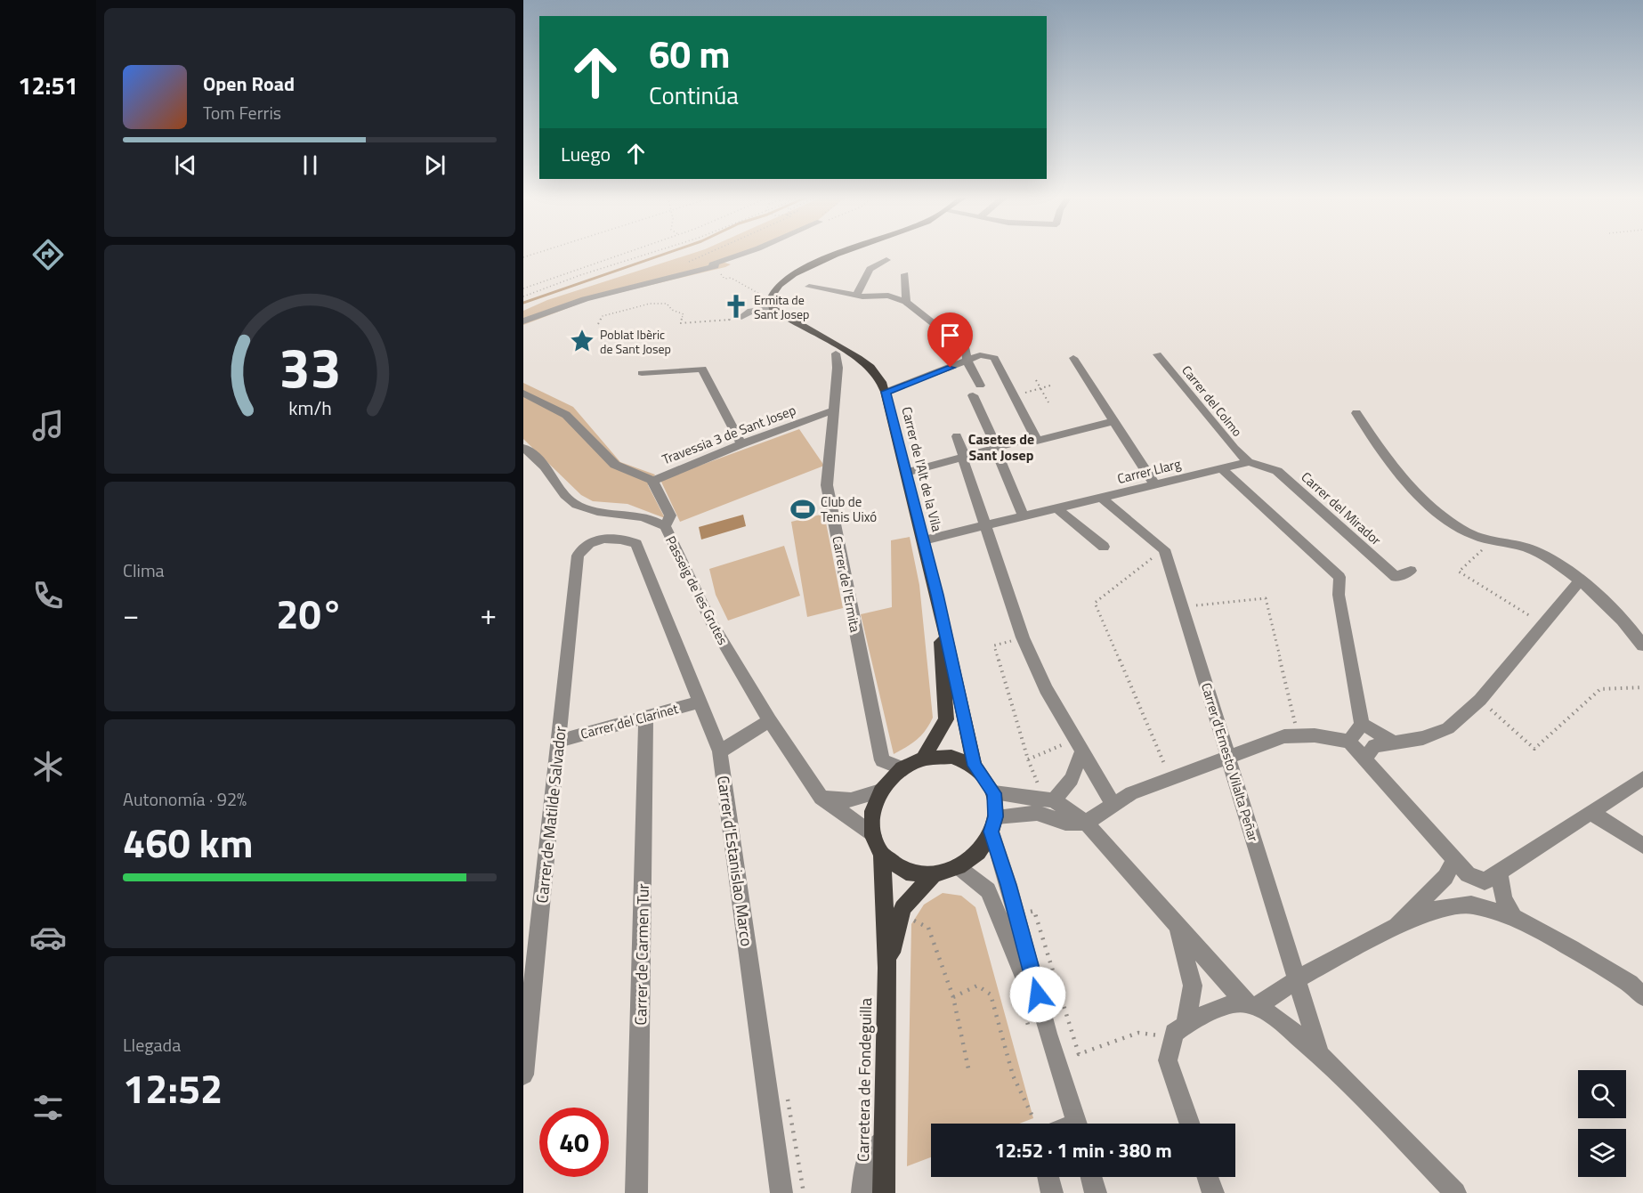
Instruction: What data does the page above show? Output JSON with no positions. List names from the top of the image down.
{
  "streets": {
    "main road": ["Carrer de l'Alt de la Vila", "Carretera de Fondeguilla"],
    "street": [
      "Carrer del Colmo",
      "Travessia 3 de Sant Josep",
      "Carrer Llarg",
      "Carrer del Mirador",
      "Carrer de l'Ermita",
      "Passeig de les Grutes",
      "Carrer del Clarinet",
      "Carrer d'Ernesto Vilalta Peñar",
      "Carrer de Matilde Salvador",
      "Carrer d'Estanislao Marco",
      "Carrer de Carmen Tur"
    ]
  },
  "crossings": [
    ["Carrer del Colmo", "Carrer Llarg"],
    ["Carrer del Colmo", "Carrer del Mirador"],
    ["Travessia 3 de Sant Josep", "Carrer de l'Ermita"],
    ["Travessia 3 de Sant Josep", "Passeig de les Grutes"],
    ["Carrer de l'Alt de la Vila", "Carrer Llarg"],
    ["Carrer de l'Alt de la Vila", "Carrer de l'Ermita"],
    ["Carrer de l'Alt de la Vila", "Passeig de les Grutes"],
    ["Carrer de l'Alt de la Vila", "Carretera de Fondeguilla"],
    ["Carrer Llarg", "Carrer del Mirador"],
    ["Carrer de l'Ermita", "Passeig de les Grutes"],
    ["Carrer de l'Ermita", "Carretera de Fondeguilla"],
    ["Passeig de les Grutes", "Carretera de Fondeguilla"],
    ["Carrer del Clarinet", "Carrer de Matilde Salvador"],
    ["Carrer del Clarinet", "Carrer d'Estanislao Marco"],
    ["Carrer del Clarinet", "Carrer de Carmen Tur"],
    ["Carrer de Matilde Salvador", "Carrer d'Estanislao Marco"]
  ],
  "districts": ["Casetes de Sant Josep"],
  "places": {
    "church": ["Ermita de Sant Josep"],
    "place": ["Poblat Ibèric de Sant Josep"],
    "sports": ["Club de Tenis Uixó"]
  },
  "page": {
    "tabs": "12:51",
    "turn": ["60 m", "Continúa"],
    "song": ["Open Road", "Tom Ferris"],
    "then": "Luego",
    "tile": [
      "Clima",
      ["Autonomía · 92%", "460 km"],
      ["Llegada", "12:52"]
    ],
    "heat": ["−", "20°", "+"],
    "limit": "40",
    "trip": "12:52 · 1 min · 380 m",
    "gauge": ["33", "km/h"]
  }
}
